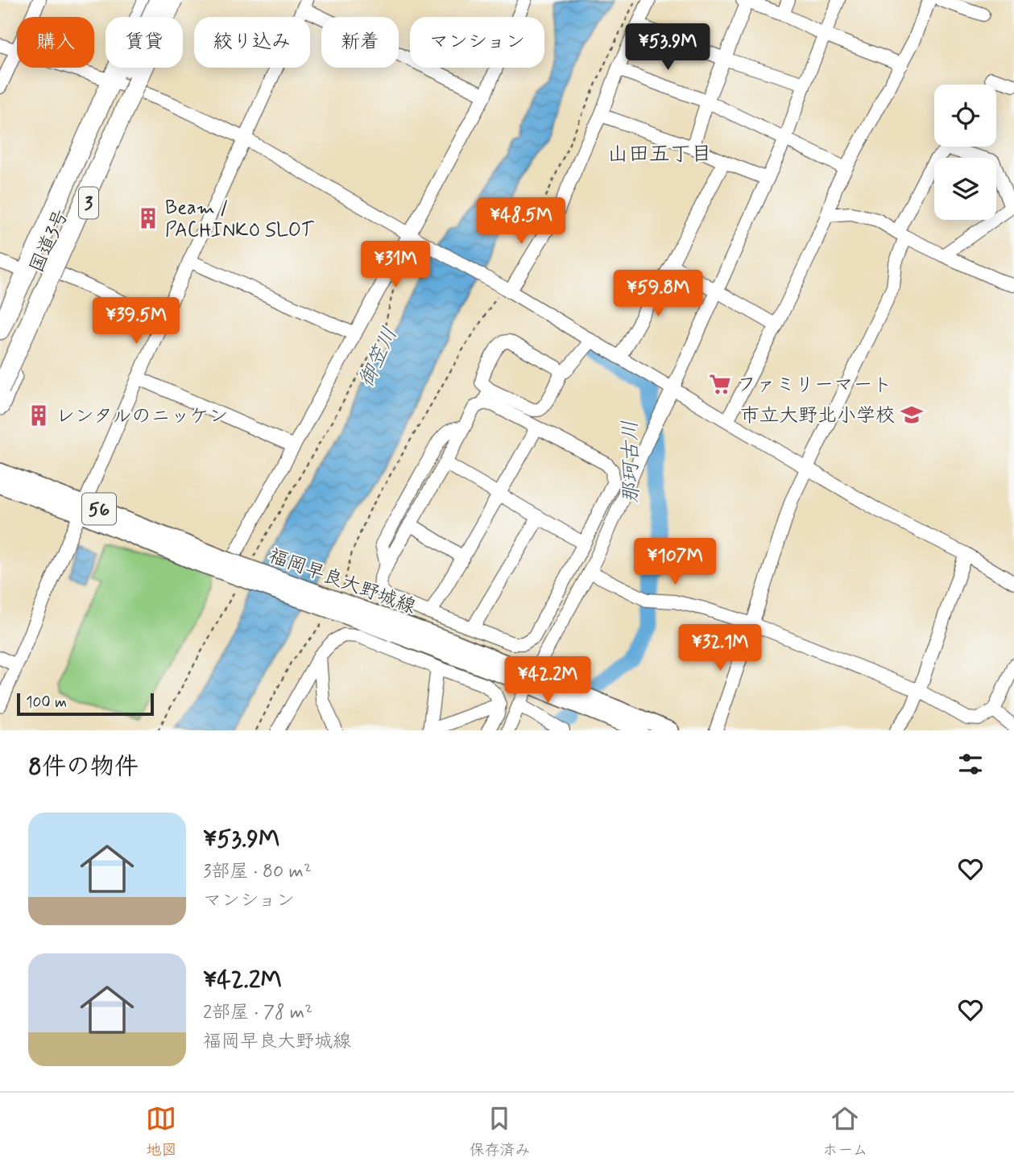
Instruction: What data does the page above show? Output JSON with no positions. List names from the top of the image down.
{
  "streets": {
    "highway": ["3", "国道3号"],
    "main road": ["56", "福岡早良大野城線"]
  },
  "districts": ["山田五丁目"],
  "water": ["御笠川", "那珂古川"],
  "places": {
    "building": ["Beam / PACHINKO SLOT", "レンタルのニッケン"],
    "supermarket": ["ファミリーマート"],
    "school or university": ["市立大野北小学校"]
  },
  "scale_bar": "100 m",
  "page": {
    "chip": [
      "購入",
      "賃貸",
      "絞り込み",
      "新着",
      "マンション"
    ],
    "price": [
      "¥53.9M",
      "¥48.5M",
      "¥31M",
      "¥59.8M",
      "¥39.5M",
      "¥107M",
      "¥32.1M",
      "¥42.2M"
    ],
    "scale": "100 m",
    "heading": "8件の物件",
    "list": [
      {
        "name": "¥53.9M",
        "note": "3部屋 · 80 m² · マンション"
      },
      {
        "name": "¥42.2M",
        "note": "2部屋 · 78 m² · 福岡早良大野城線"
      }
    ],
    "tabs": ["地図", "保存済み", "ホーム"]
  }
}
